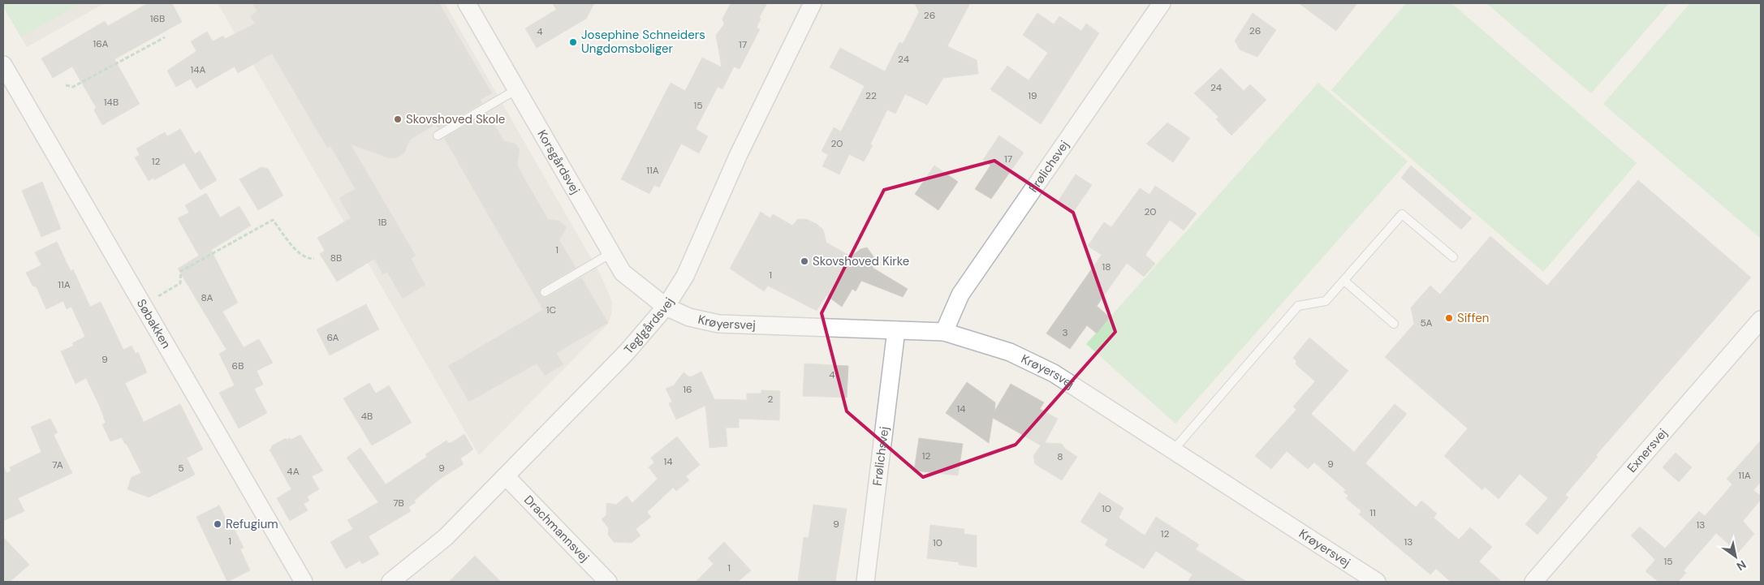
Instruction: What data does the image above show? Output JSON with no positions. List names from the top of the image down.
{
  "streets": {
    "street": [
      "Korsgårdsvej",
      "Frølichsvej",
      "Krøyersvej",
      "Søbakken",
      "Teglgårdsvej",
      "Exnersvej",
      "Drachmannsvej"
    ]
  },
  "crossings": [
    ["Korsgårdsvej", "Krøyersvej"],
    ["Korsgårdsvej", "Teglgårdsvej"],
    ["Frølichsvej", "Krøyersvej"],
    ["Krøyersvej", "Teglgårdsvej"],
    ["Teglgårdsvej", "Drachmannsvej"]
  ],
  "places": [
    "Josephine Schneiders Ungdomsboliger",
    "Skovshoved Skole",
    "Skovshoved Kirke",
    "Siffen",
    "Refugium"
  ],
  "house_numbers": [
    "26",
    "16B",
    "26",
    "4",
    "16A",
    "17",
    "24",
    "14A",
    "24",
    "22",
    "19",
    "14B",
    "15",
    "20",
    "17",
    "12",
    "11A",
    "20",
    "1B",
    "1",
    "8B",
    "18",
    "1",
    "11A",
    "8A",
    "1C",
    "5A",
    "3",
    "6A",
    "9",
    "6B",
    "4",
    "16",
    "2",
    "14",
    "4B",
    "12",
    "8",
    "14",
    "9",
    "7A",
    "5",
    "9",
    "4A",
    "11A",
    "7B",
    "10",
    "11",
    "9",
    "13",
    "12",
    "1",
    "13",
    "10",
    "15",
    "1"
  ],
  "north": "bottom right"
}
